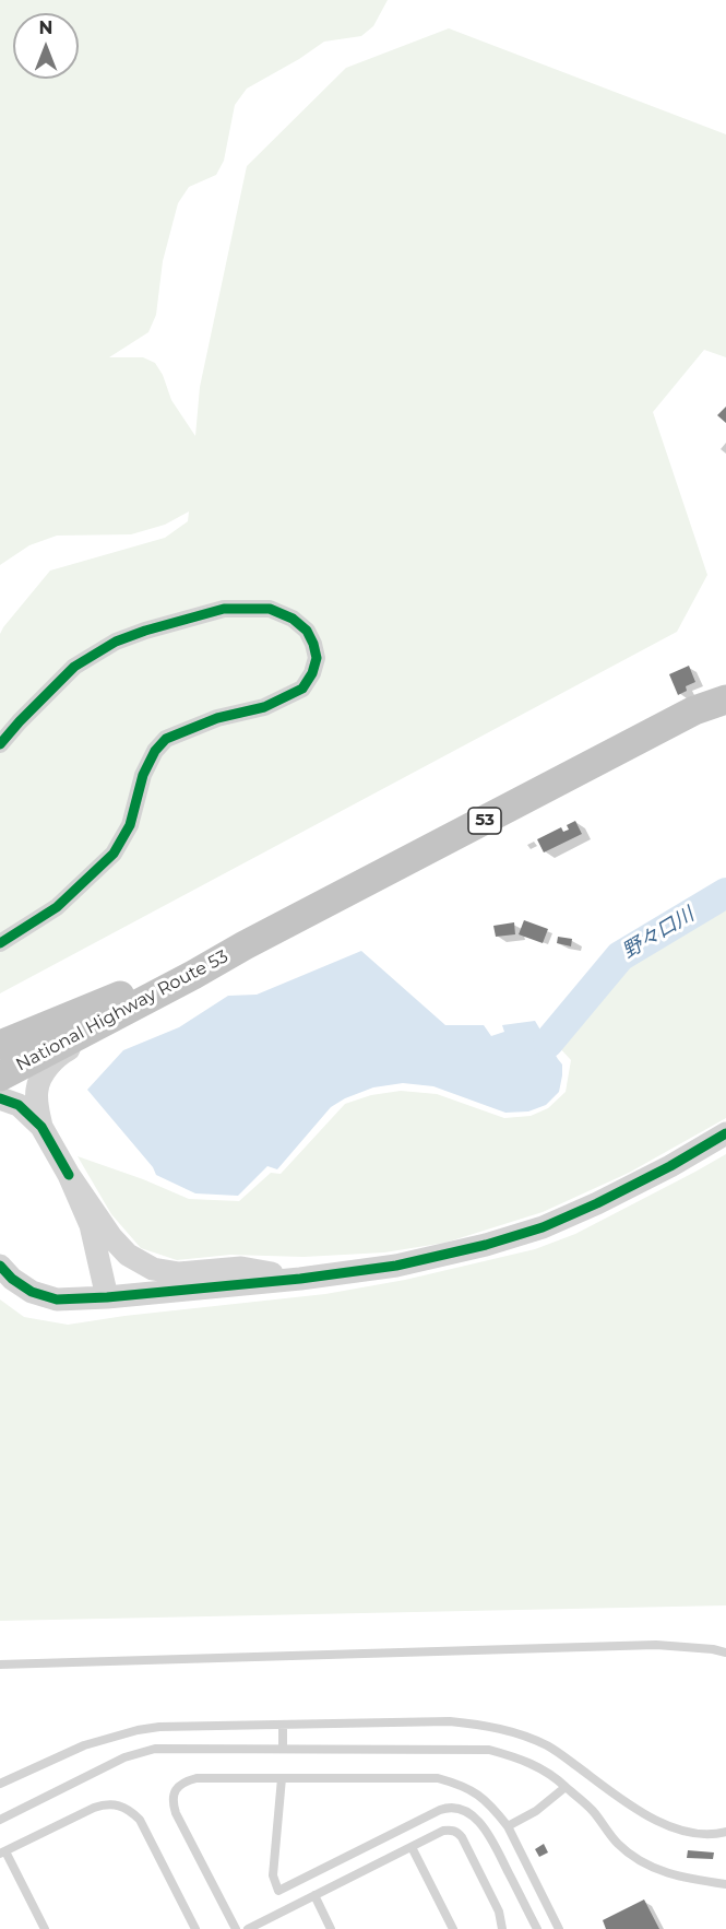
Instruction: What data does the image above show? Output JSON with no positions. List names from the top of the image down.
{
  "streets": {
    "highway": ["53", "National Highway Route 53"]
  },
  "water": ["野々口川"],
  "north": "top"
}
